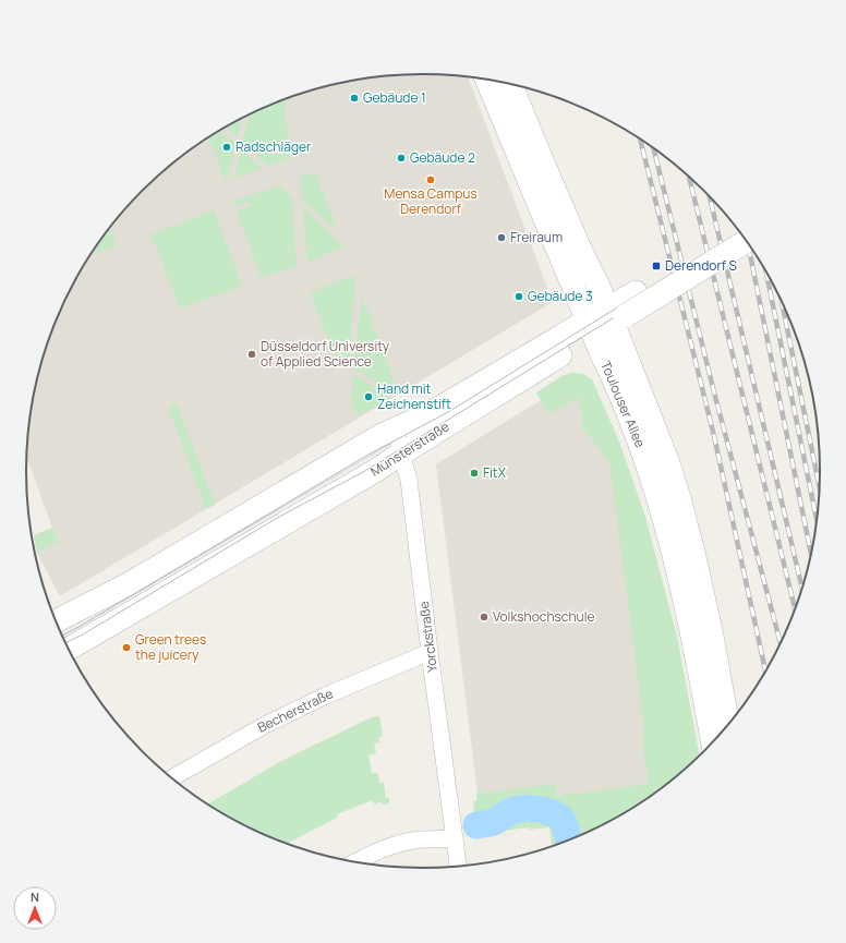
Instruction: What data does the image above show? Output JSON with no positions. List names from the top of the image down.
{
  "streets": {
    "main road": ["Toulouser Allee", "Münsterstraße"],
    "street": ["Yorckstraße", "Becherstraße"]
  },
  "crossings": [
    ["Toulouser Allee", "Münsterstraße"],
    ["Münsterstraße", "Yorckstraße"],
    ["Yorckstraße", "Becherstraße"]
  ],
  "places": {
    "other": [
      "Gebäude 1",
      "Radschläger",
      "Gebäude 2",
      "Mensa Campus Derendorf",
      "Freiraum",
      "Gebäude 3",
      "Düsseldorf University of Applied Science",
      "Hand mit Zeichenstift",
      "FitX",
      "Volkshochschule",
      "Green trees the juicery"
    ],
    "transit": ["Derendorf S"]
  },
  "north": "top"
}
